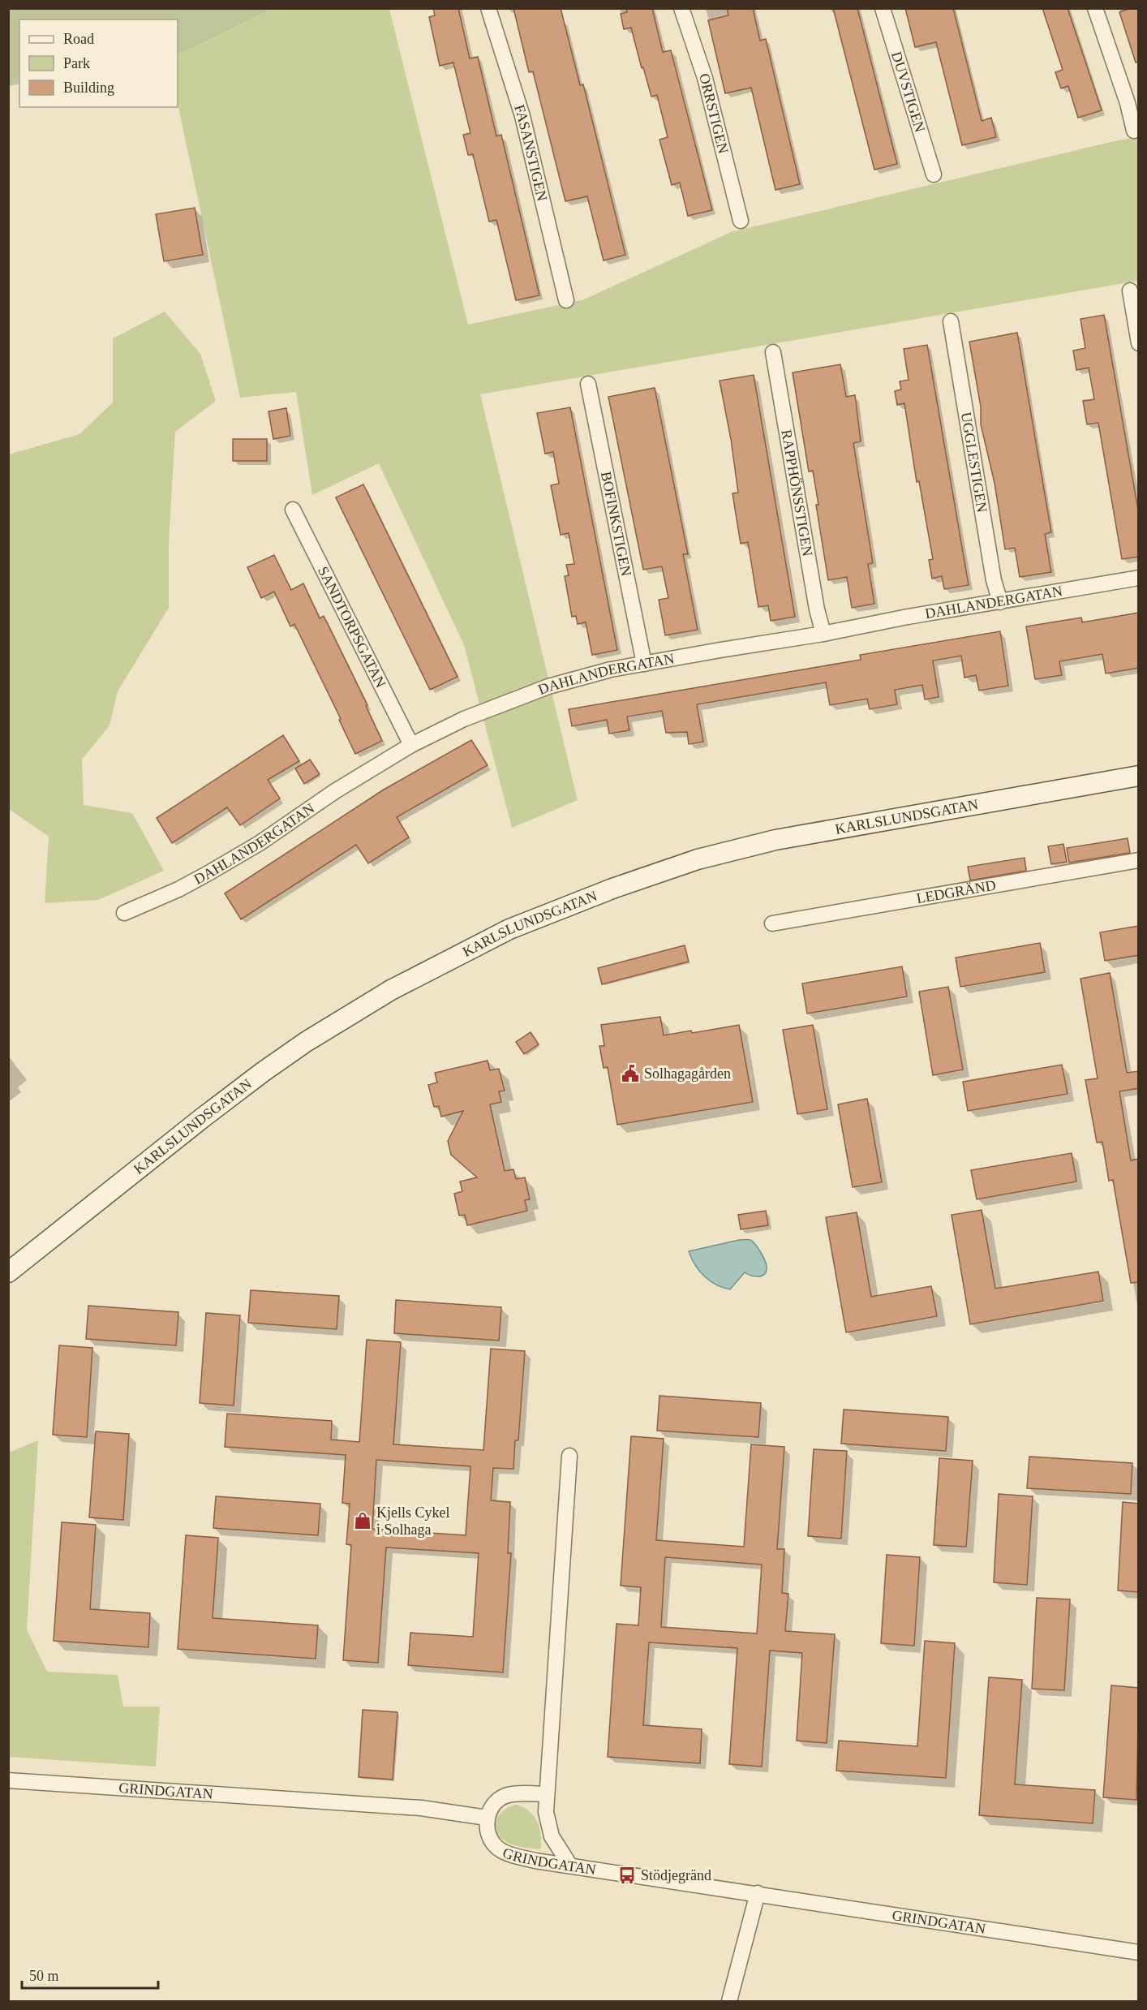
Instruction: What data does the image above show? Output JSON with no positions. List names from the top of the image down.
{
  "streets": {
    "main road": ["KARLSLUNDSGATAN"],
    "street": [
      "DUVSTIGEN",
      "ORRSTIGEN",
      "FASANSTIGEN",
      "UGGLESTIGEN",
      "RAPPHÖNSSTIGEN",
      "BOFINKSTIGEN",
      "DAHLANDERGATAN",
      "SANDTORPSGATAN",
      "LEDGRÄND",
      "GRINDGATAN"
    ]
  },
  "crossings": [
    ["UGGLESTIGEN", "DAHLANDERGATAN"],
    ["RAPPHÖNSSTIGEN", "DAHLANDERGATAN"],
    ["BOFINKSTIGEN", "DAHLANDERGATAN"],
    ["DAHLANDERGATAN", "SANDTORPSGATAN"]
  ],
  "places": {
    "public building": ["Solhagagården"],
    "shop": ["Kjells Cykel i Solhaga"],
    "bus stop": ["Stödjegränd"]
  },
  "legend": ["Road", "Park", "Building"],
  "scale_bar": "50 m"
}
